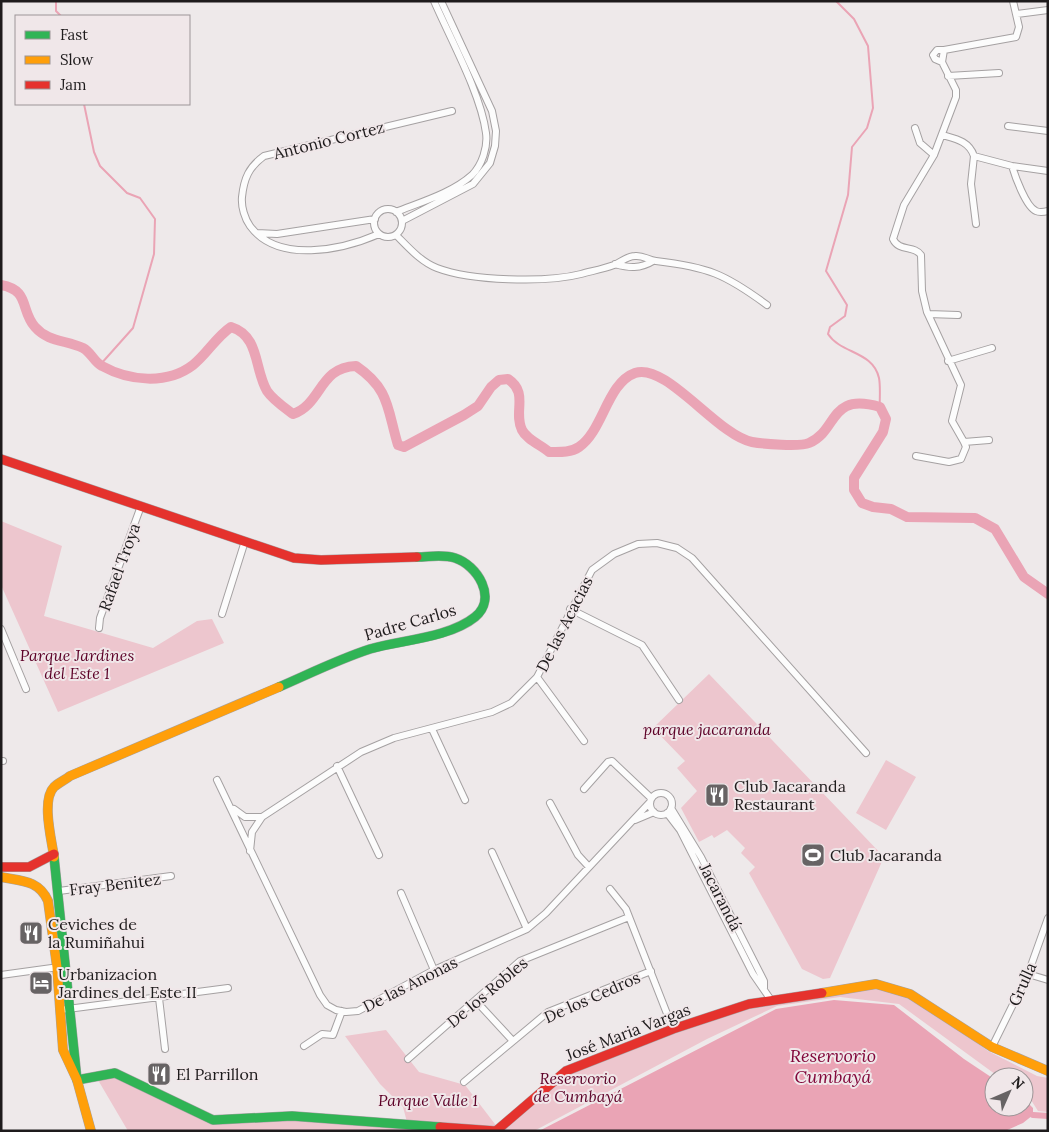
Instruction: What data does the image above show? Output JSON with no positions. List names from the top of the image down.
{
  "streets": {
    "street": [
      "Antonio Cortez",
      "Rafael Troya",
      "Padre Carlos",
      "De las Acacias",
      "Fray Benitez",
      "Jacarandá",
      "De las Anonas",
      "Grulla",
      "De los Robles",
      "De los Cedros",
      "José Maria Vargas"
    ]
  },
  "crossings": [
    ["Rafael Troya", "Padre Carlos"],
    ["Padre Carlos", "Fray Benitez"],
    ["Jacarandá", "De las Anonas"],
    ["Jacarandá", "José Maria Vargas"],
    ["Grulla", "José Maria Vargas"]
  ],
  "water": ["Reservorio Cumbayá"],
  "parks": [
    "Parque Jardines del Este 1",
    "parque jacaranda",
    "Reservorio de Cumbayá",
    "Parque Valle 1"
  ],
  "places": {
    "restaurant": ["Club Jacaranda Restaurant", "Ceviches de la Rumiñahui", "El Parrillon"],
    "sports": ["Club Jacaranda"],
    "hotel": ["Urbanizacion Jardines del Este II"]
  },
  "legend": ["Fast", "Slow", "Jam"],
  "north": "top right"
}
